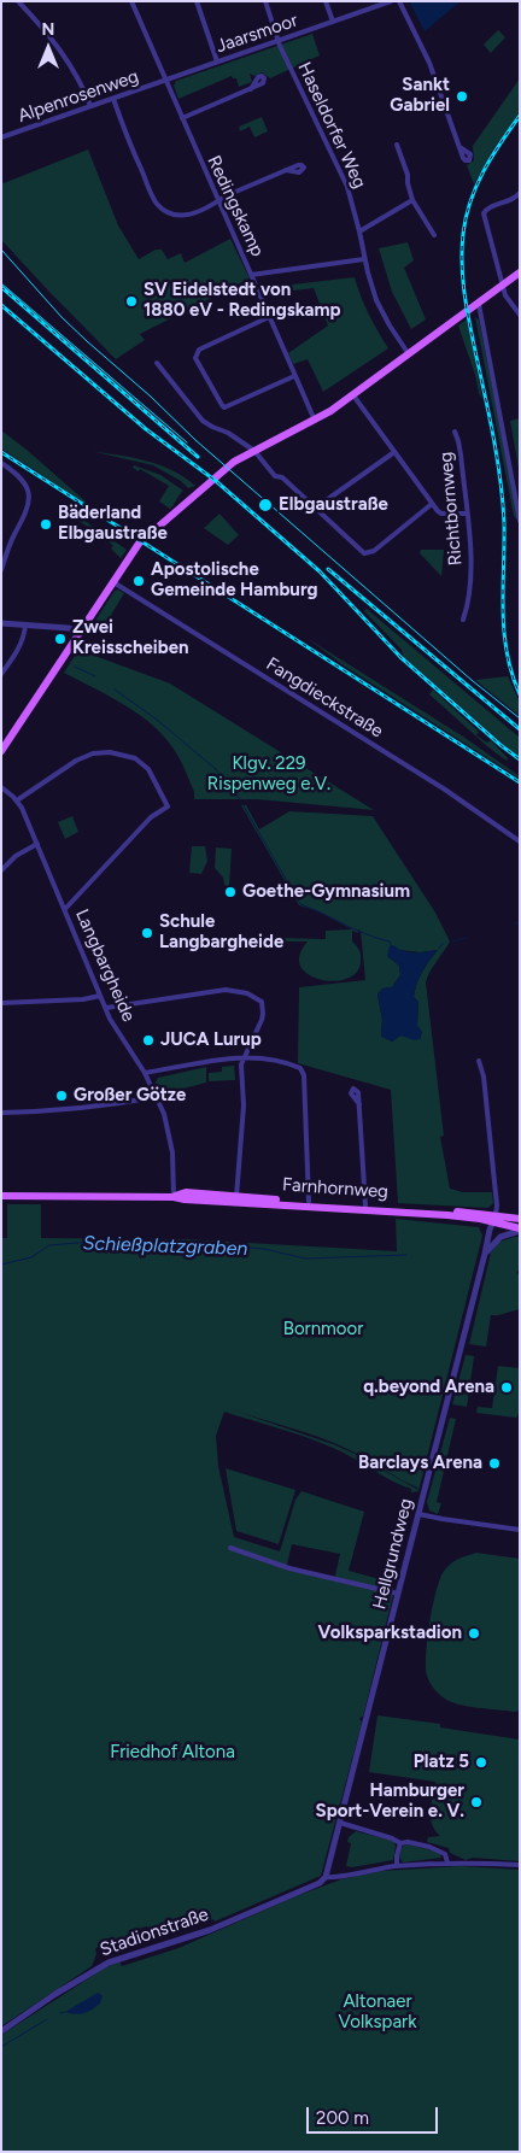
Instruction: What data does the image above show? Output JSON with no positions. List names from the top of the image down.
{
  "streets": {
    "main road": ["Farnhornweg"],
    "street": [
      "Jaarsmoor",
      "Alpenrosenweg",
      "Haseldorfer Weg",
      "Redingskamp",
      "Richtbornweg",
      "Fangdieckstraße",
      "Langbargheide",
      "Hellgrundweg",
      "Stadionstraße"
    ]
  },
  "crossings": [
    ["Jaarsmoor", "Alpenrosenweg"],
    ["Jaarsmoor", "Haseldorfer Weg"],
    ["Jaarsmoor", "Redingskamp"],
    ["Alpenrosenweg", "Redingskamp"],
    ["Langbargheide", "Farnhornweg"],
    ["Farnhornweg", "Hellgrundweg"],
    ["Hellgrundweg", "Stadionstraße"]
  ],
  "water": ["Schießplatzgraben"],
  "parks": [
    "Klgv. 229 Rispenweg e.V.",
    "Bornmoor",
    "Friedhof Altona",
    "Altonaer Volkspark"
  ],
  "places": [
    "Sankt Gabriel",
    "SV Eidelstedt von 1880 eV - Redingskamp",
    "Elbgaustraße",
    "Bäderland Elbgaustraße",
    "Apostolische Gemeinde Hamburg",
    "Zwei Kreisscheiben",
    "Goethe-Gymnasium",
    "Schule Langbargheide",
    "JUCA Lurup",
    "Großer Götze",
    "q.beyond Arena",
    "Barclays Arena",
    "Volksparkstadion",
    "Platz 5",
    "Hamburger Sport-Verein e. V."
  ],
  "scale_bar": "200 m",
  "north": "top"
}
